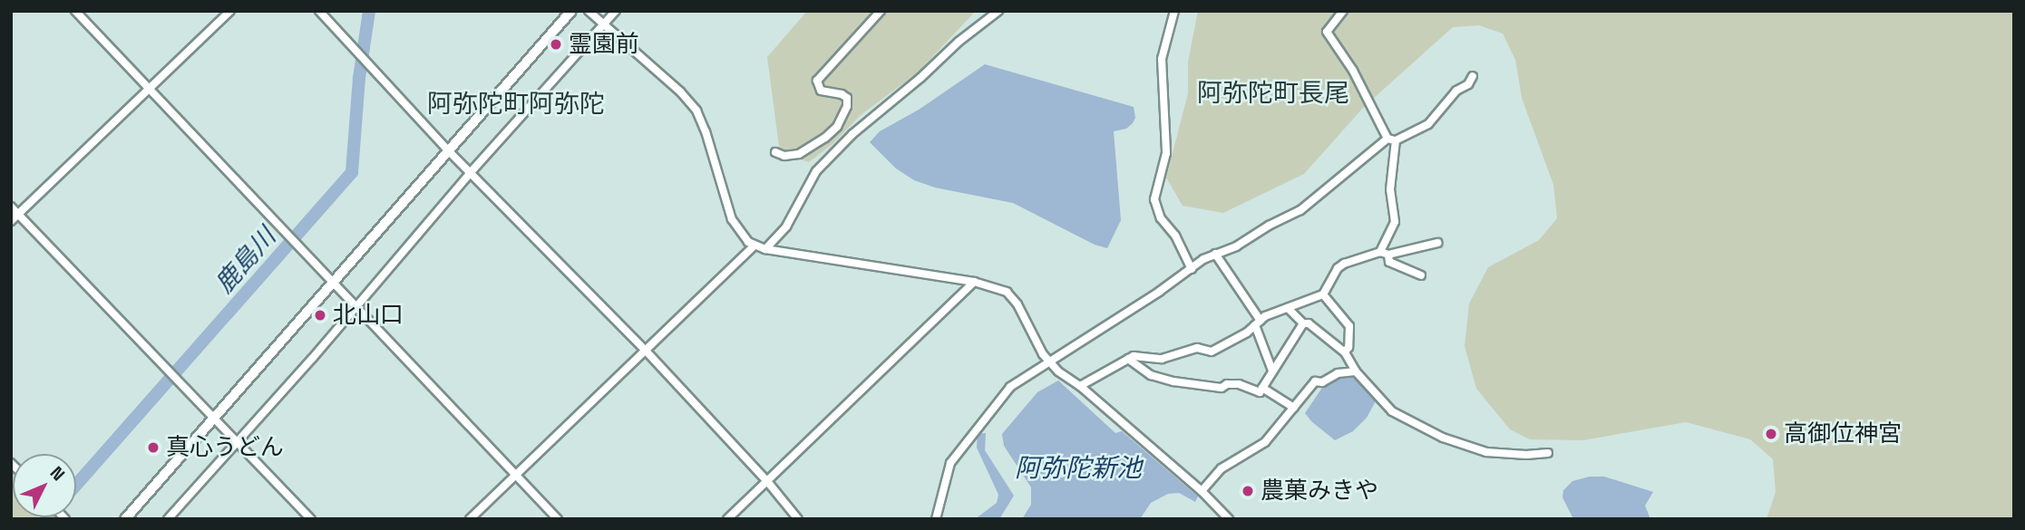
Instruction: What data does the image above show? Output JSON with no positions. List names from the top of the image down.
{
  "districts": ["阿弥陀町長尾", "阿弥陀町阿弥陀"],
  "water": ["鹿島川", "阿弥陀新池"],
  "places": [
    "霊園前",
    "北山口",
    "高御位神宮",
    "真心うどん",
    "農菓みきや"
  ],
  "north": "top right"
}
